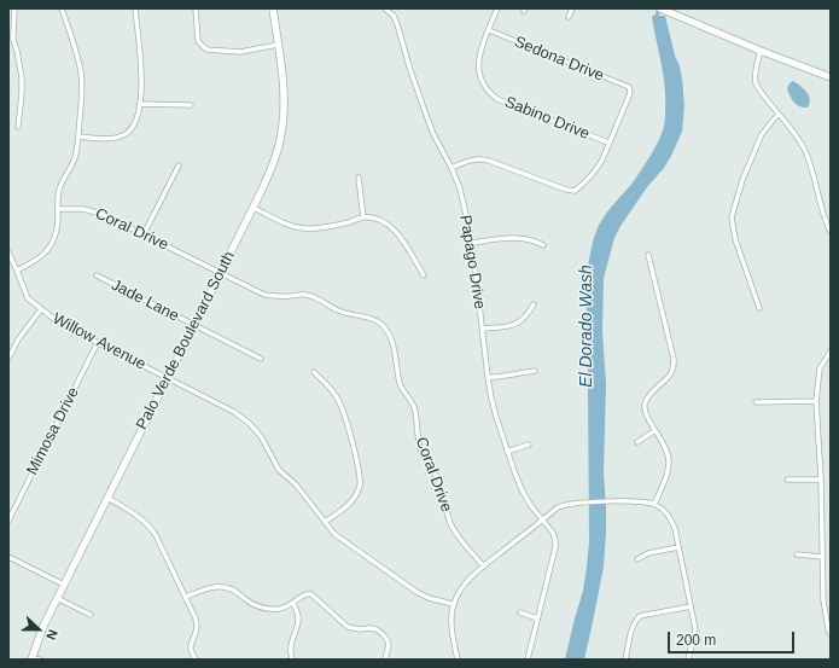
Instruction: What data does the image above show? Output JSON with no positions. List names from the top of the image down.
{
  "streets": {
    "main road": ["Palo Verde Boulevard South"],
    "street": [
      "Sedona Drive",
      "Sabino Drive",
      "Coral Drive",
      "Papago Drive",
      "Jade Lane",
      "Willow Avenue",
      "Mimosa Drive"
    ]
  },
  "crossings": [
    ["Sedona Drive", "Sabino Drive"],
    ["Coral Drive", "Palo Verde Boulevard South"],
    ["Jade Lane", "Palo Verde Boulevard South"],
    ["Palo Verde Boulevard South", "Willow Avenue"],
    ["Willow Avenue", "Mimosa Drive"]
  ],
  "water": ["El Dorado Wash"],
  "scale_bar": "200 m",
  "north": "right"
}
